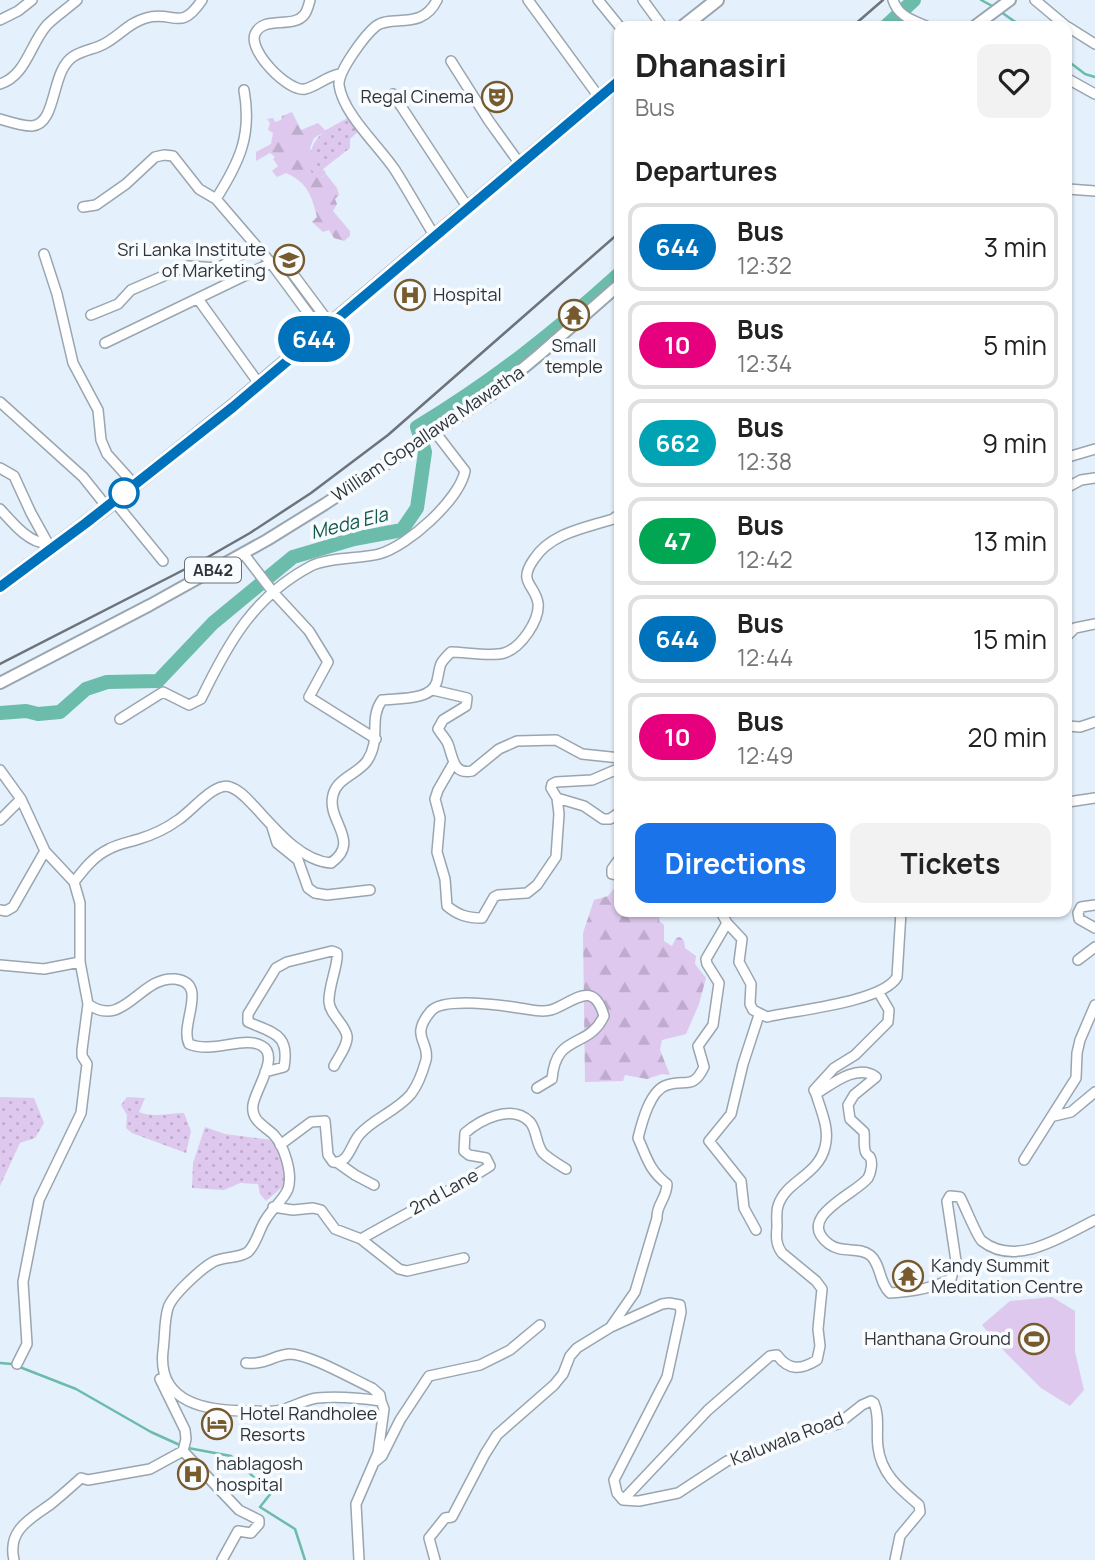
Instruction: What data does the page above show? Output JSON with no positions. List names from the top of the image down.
{
  "streets": {
    "main road": ["William Gopallawa Mawatha", "AB42"],
    "street": ["2nd Lane", "Kaluwala Road"]
  },
  "water": ["Meda Ela"],
  "places": {
    "theatre": ["Regal Cinema"],
    "school or university": ["Sri Lanka Institute of Marketing"],
    "hospital": ["Hospital", "hablagosh hospital"],
    "temple": ["Small temple", "Kandy Summit Meditation Centre"],
    "sports": ["Hanthana Ground"],
    "hotel": ["Hotel Randholee Resorts"]
  },
  "lines": ["bus line 644"],
  "page": {
    "on_map": "644",
    "heading": [
      ["Dhanasiri", "Bus"],
      "Departures"
    ],
    "list": [
      {
        "mark": "644",
        "name": "Bus",
        "note": "12:32",
        "value": "3 min"
      },
      {
        "mark": "10",
        "name": "Bus",
        "note": "12:34",
        "value": "5 min"
      },
      {
        "mark": "662",
        "name": "Bus",
        "note": "12:38",
        "value": "9 min"
      },
      {
        "mark": "47",
        "name": "Bus",
        "note": "12:42",
        "value": "13 min"
      },
      {
        "mark": "644",
        "name": "Bus",
        "note": "12:44",
        "value": "15 min"
      },
      {
        "mark": "10",
        "name": "Bus",
        "note": "12:49",
        "value": "20 min"
      }
    ],
    "buttons": ["Directions", "Tickets"]
  }
}
